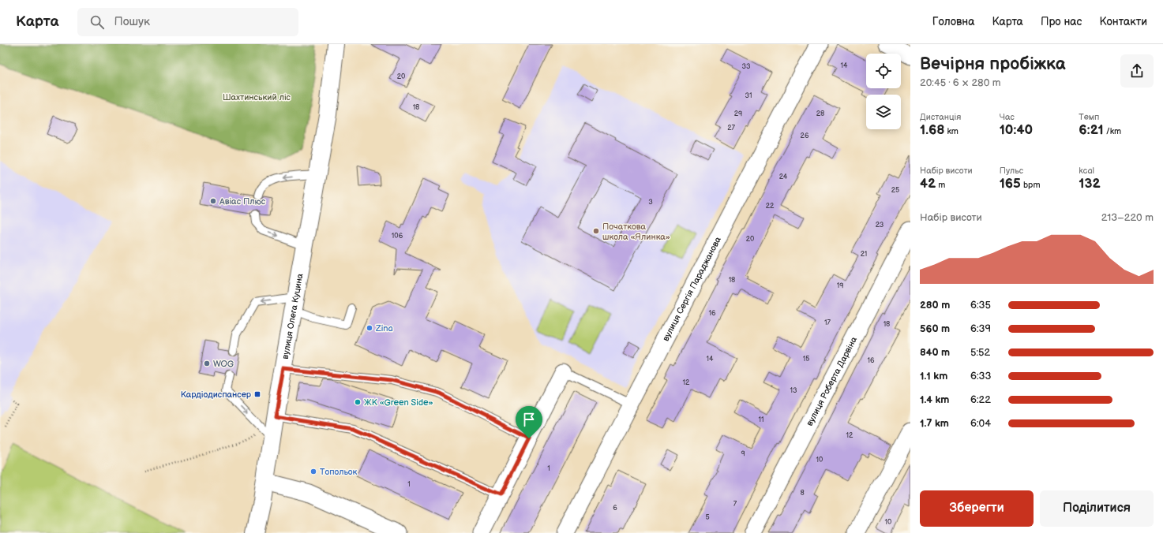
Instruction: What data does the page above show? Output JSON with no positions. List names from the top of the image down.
{
  "streets": {
    "street": ["вулиця Сергія Параджанова", "вулиця Олега Куцина", "вулиця Роберта Дарвіна"]
  },
  "parks": ["Шахтинський ліс"],
  "places": {
    "other": [
      "Авіас Плюс",
      "Початкова школа «Ялинка»",
      "Zina",
      "WOG",
      "ЖК «Green Side»",
      "Топольок"
    ],
    "transit": ["Кардіодиспансер"]
  },
  "house_numbers": [
    "14",
    "33",
    "20",
    "31",
    "18",
    "29",
    "28",
    "27",
    "26",
    "24",
    "25",
    "3",
    "22",
    "23",
    "106",
    "20",
    "21",
    "18",
    "19",
    "16",
    "17",
    "18",
    "14",
    "15",
    "16",
    "12",
    "13",
    "11",
    "12",
    "9",
    "10",
    "1",
    "1",
    "8",
    "7",
    "6",
    "5",
    "10"
  ],
  "page": {
    "header": "Карта",
    "search": "Пошук",
    "nav": [
      "Головна",
      "Карта",
      "Про нас",
      "Контакти"
    ],
    "heading": ["Вечірня пробіжка", "20:45 · 6 × 280 m"],
    "stats": [
      ["Дистанція", "1.68 km"],
      ["Час", "10:40"],
      ["Темп", "6:21 /km"],
      ["Набір висоти", "42 m"],
      ["Пульс", "165 bpm"],
      ["kcal", "132"]
    ],
    "chart": ["Набір висоти", "213–220 m"],
    "list": [
      {
        "name": "280 m",
        "note": "6:35"
      },
      {
        "name": "560 m",
        "note": "6:39"
      },
      {
        "name": "840 m",
        "note": "5:52"
      },
      {
        "name": "1.1 km",
        "note": "6:33"
      },
      {
        "name": "1.4 km",
        "note": "6:22"
      },
      {
        "name": "1.7 km",
        "note": "6:04"
      }
    ],
    "buttons": ["Зберегти", "Поділитися"]
  }
}
